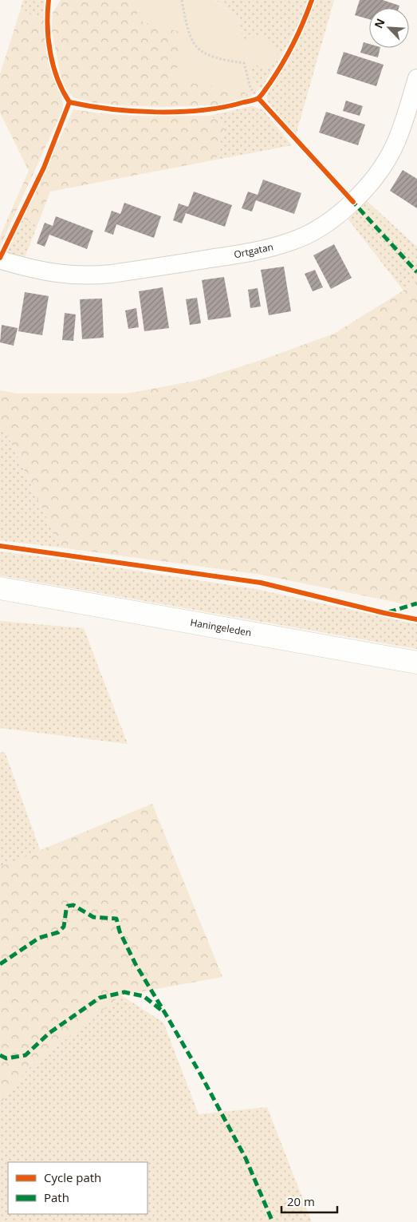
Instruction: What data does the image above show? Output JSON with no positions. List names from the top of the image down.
{
  "streets": {
    "main road": ["Haningeleden"],
    "street": ["Ortgatan"]
  },
  "legend": ["Cycle path", "Path"],
  "scale_bar": "20 m",
  "north": "top left"
}
